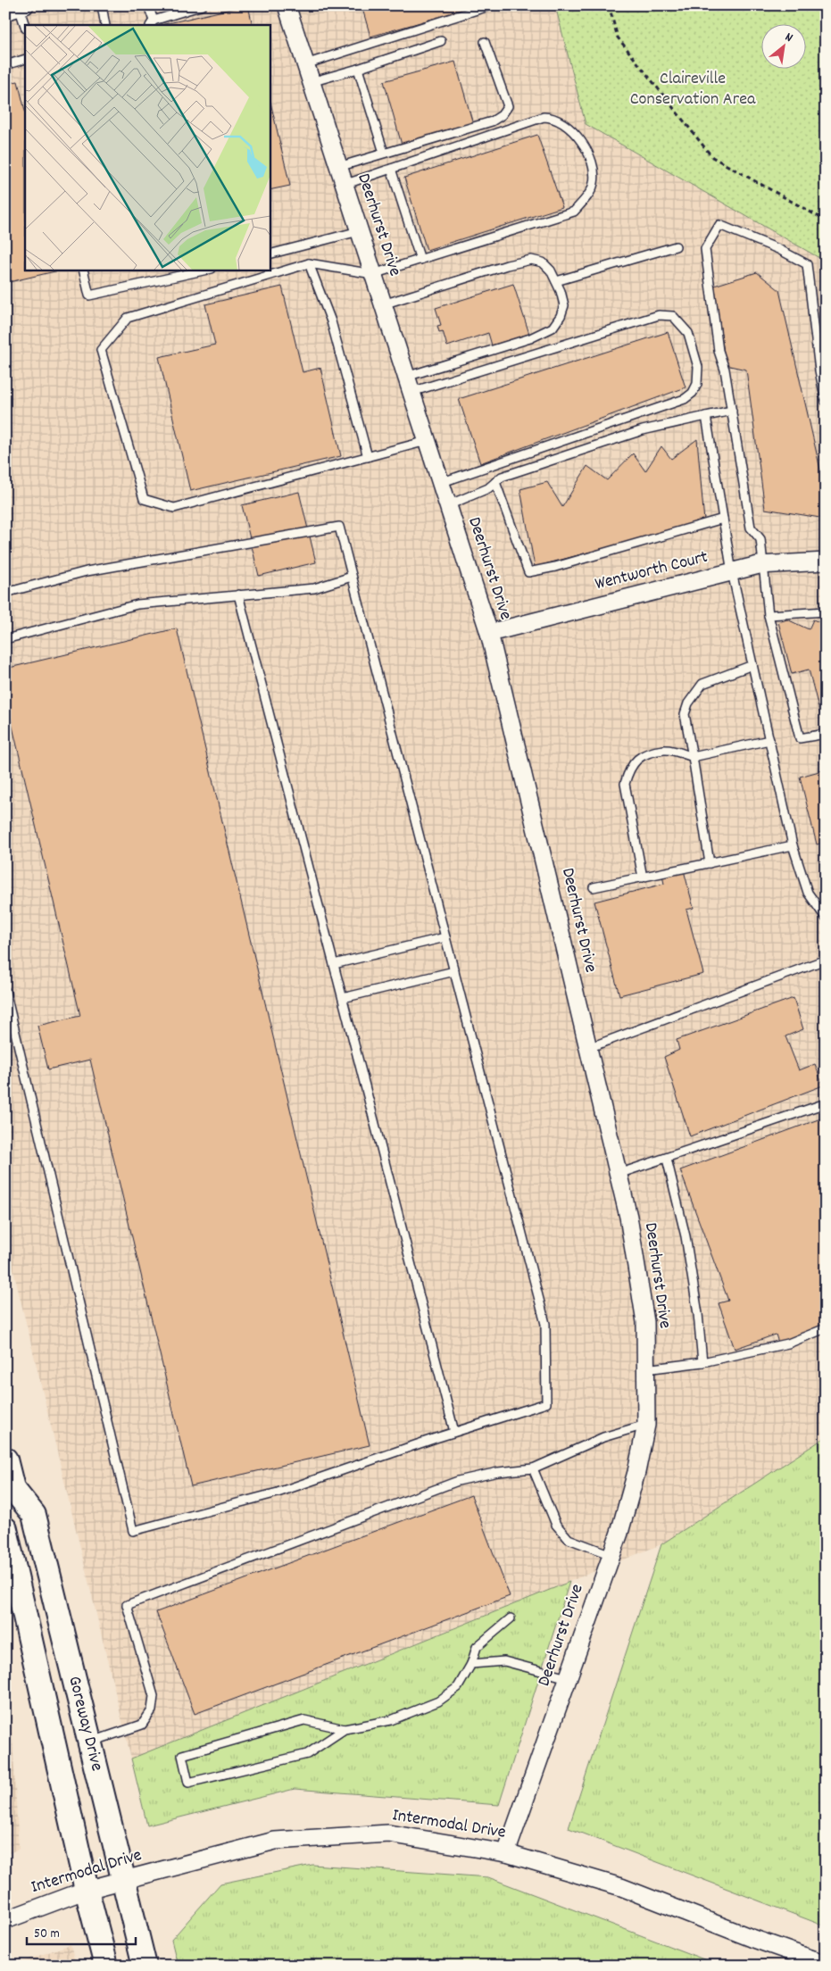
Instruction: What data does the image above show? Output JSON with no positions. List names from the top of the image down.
{
  "streets": {
    "main road": ["Goreway Drive"],
    "street": ["Deerhurst Drive", "Wentworth Court", "Intermodal Drive"]
  },
  "crossings": [
    ["Deerhurst Drive", "Wentworth Court"],
    ["Deerhurst Drive", "Intermodal Drive"],
    ["Goreway Drive", "Intermodal Drive"]
  ],
  "parks": ["Claireville Conservation Area"],
  "scale_bar": "50 m",
  "north": "top right"
}
